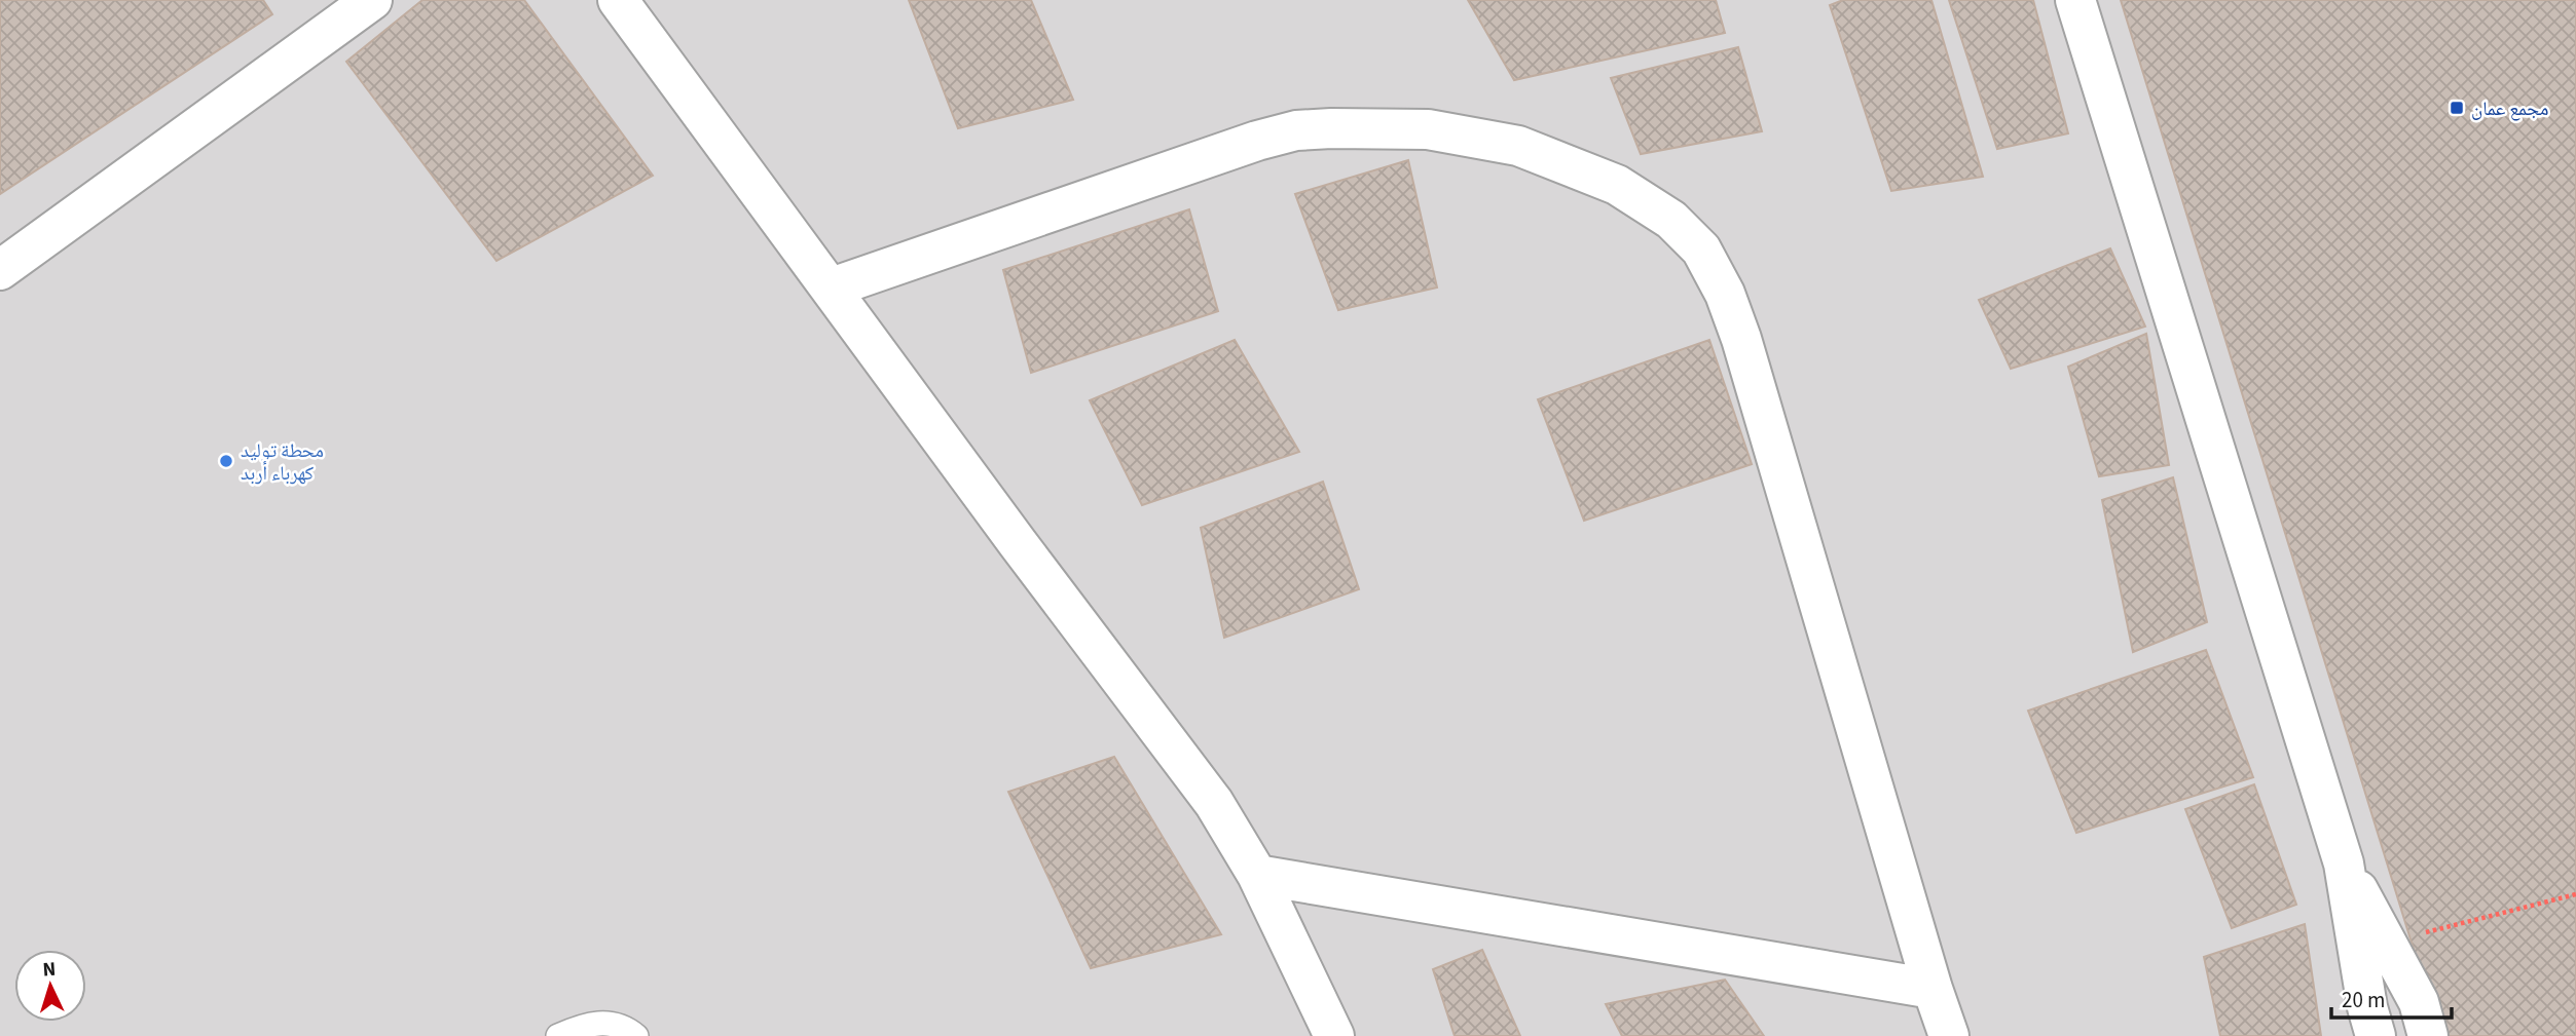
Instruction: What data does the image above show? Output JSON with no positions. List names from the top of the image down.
{
  "places": {
    "transit": ["مجمع عمان"],
    "other": ["محطة توليد كهرباء أربد"]
  },
  "scale_bar": "20 m",
  "north": "top"
}
